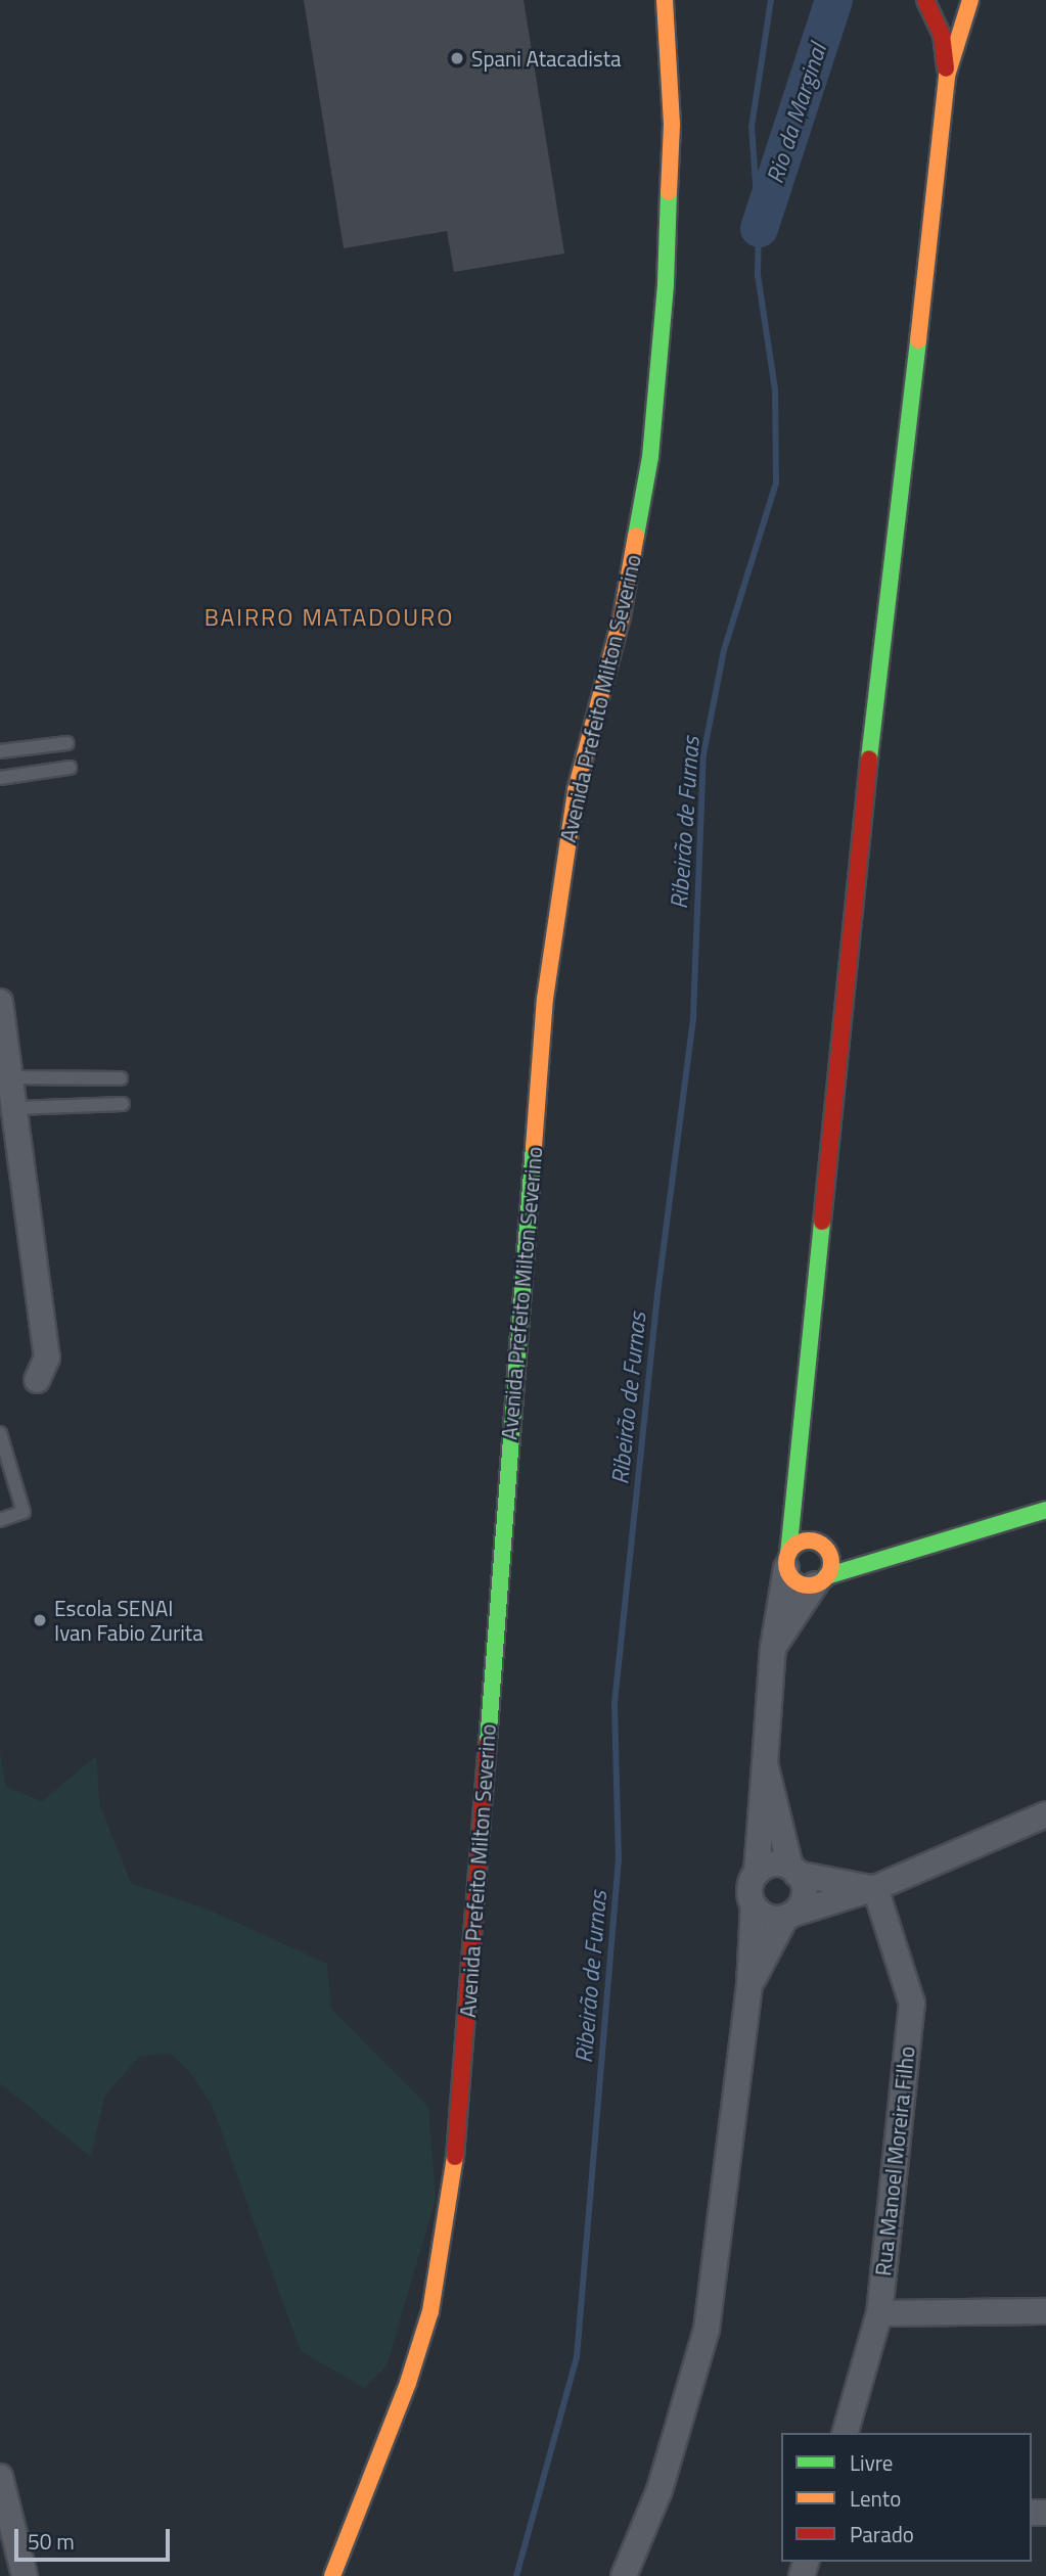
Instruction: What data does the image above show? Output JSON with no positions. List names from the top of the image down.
{
  "streets": {
    "main road": ["Avenida Prefeito Milton Severino"],
    "street": ["Rua Manoel Moreira Filho"]
  },
  "districts": ["BAIRRO MATADOURO"],
  "water": ["Rio da Marginal", "Ribeirão de Furnas"],
  "places": ["Spani Atacadista", "Escola SENAI Ivan Fabio Zurita"],
  "legend": ["Livre", "Lento", "Parado"],
  "scale_bar": "50 m"
}
